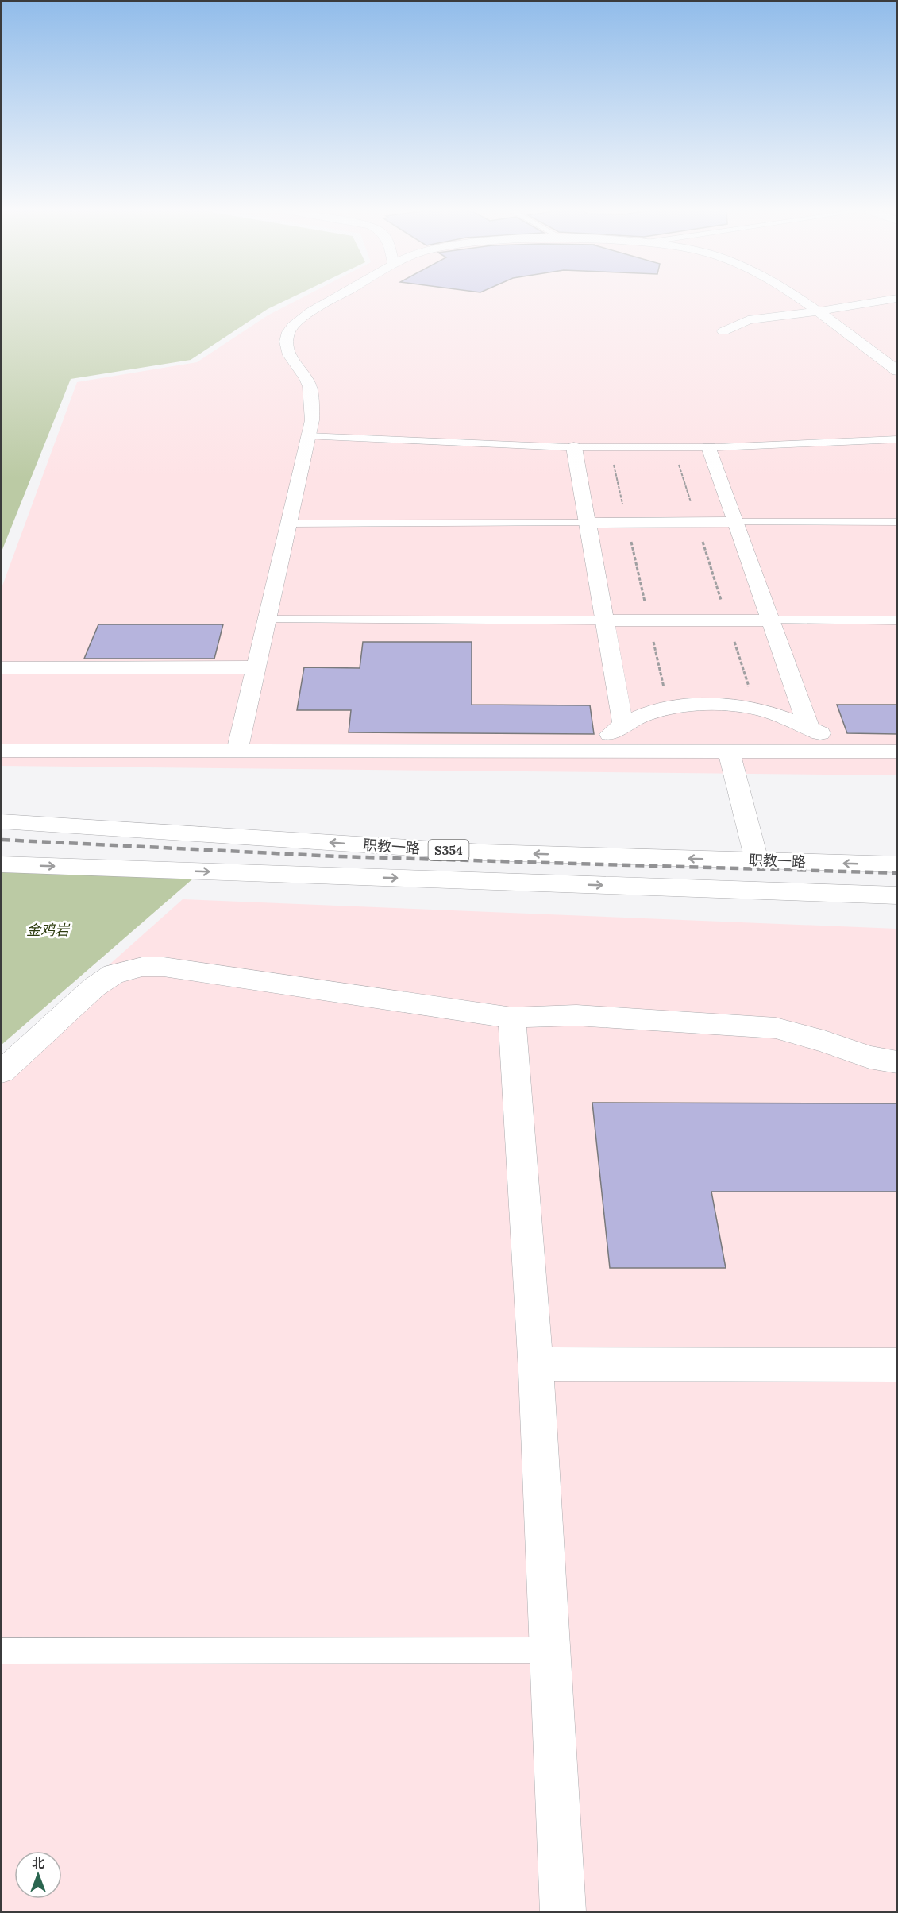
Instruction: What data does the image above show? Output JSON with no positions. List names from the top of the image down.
{
  "streets": {
    "street": ["职教一路", "S354"]
  },
  "parks": ["金鸡岩"],
  "north": "top"
}
